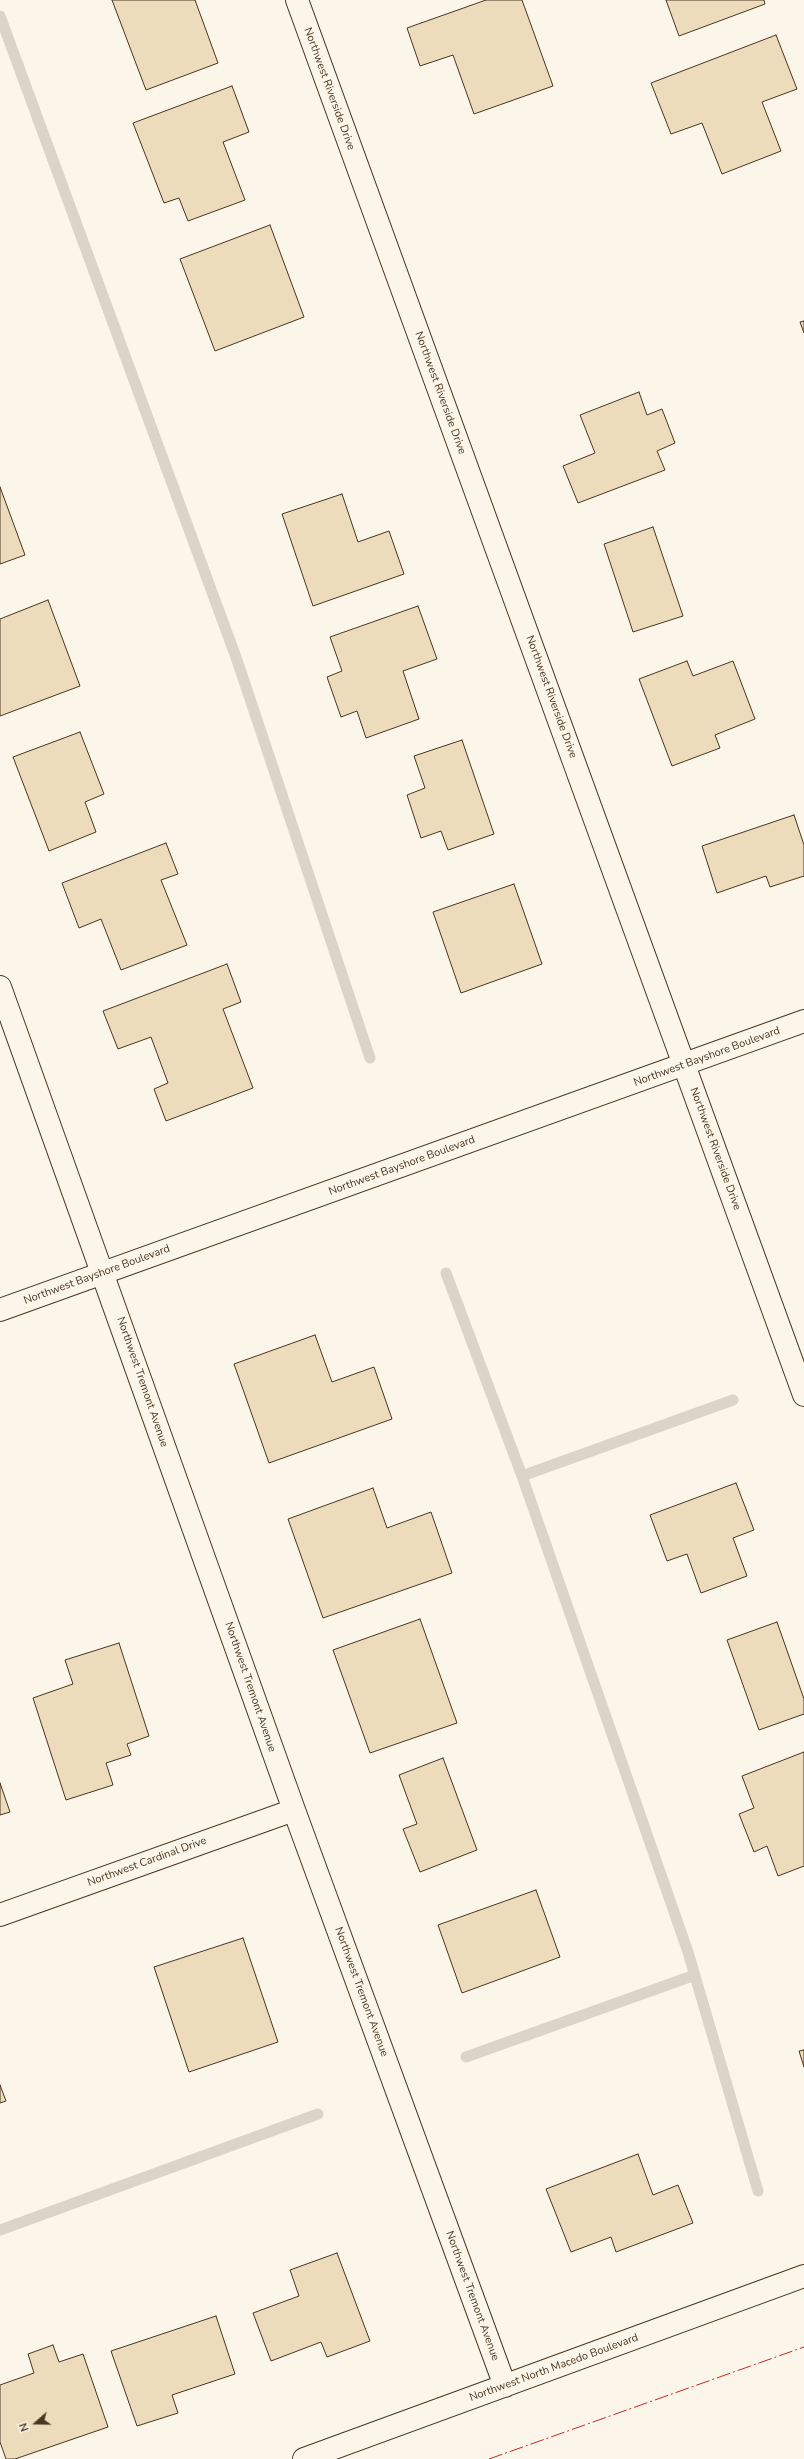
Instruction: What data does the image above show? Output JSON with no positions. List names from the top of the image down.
{
  "streets": {
    "street": [
      "Northwest Riverside Drive",
      "Northwest Bayshore Boulevard",
      "Northwest Tremont Avenue",
      "Northwest Cardinal Drive",
      "Northwest North Macedo Boulevard"
    ]
  },
  "crossings": [
    ["Northwest Riverside Drive", "Northwest Bayshore Boulevard"],
    ["Northwest Bayshore Boulevard", "Northwest Tremont Avenue"],
    ["Northwest Tremont Avenue", "Northwest Cardinal Drive"],
    ["Northwest Tremont Avenue", "Northwest North Macedo Boulevard"]
  ],
  "north": "left"
}
